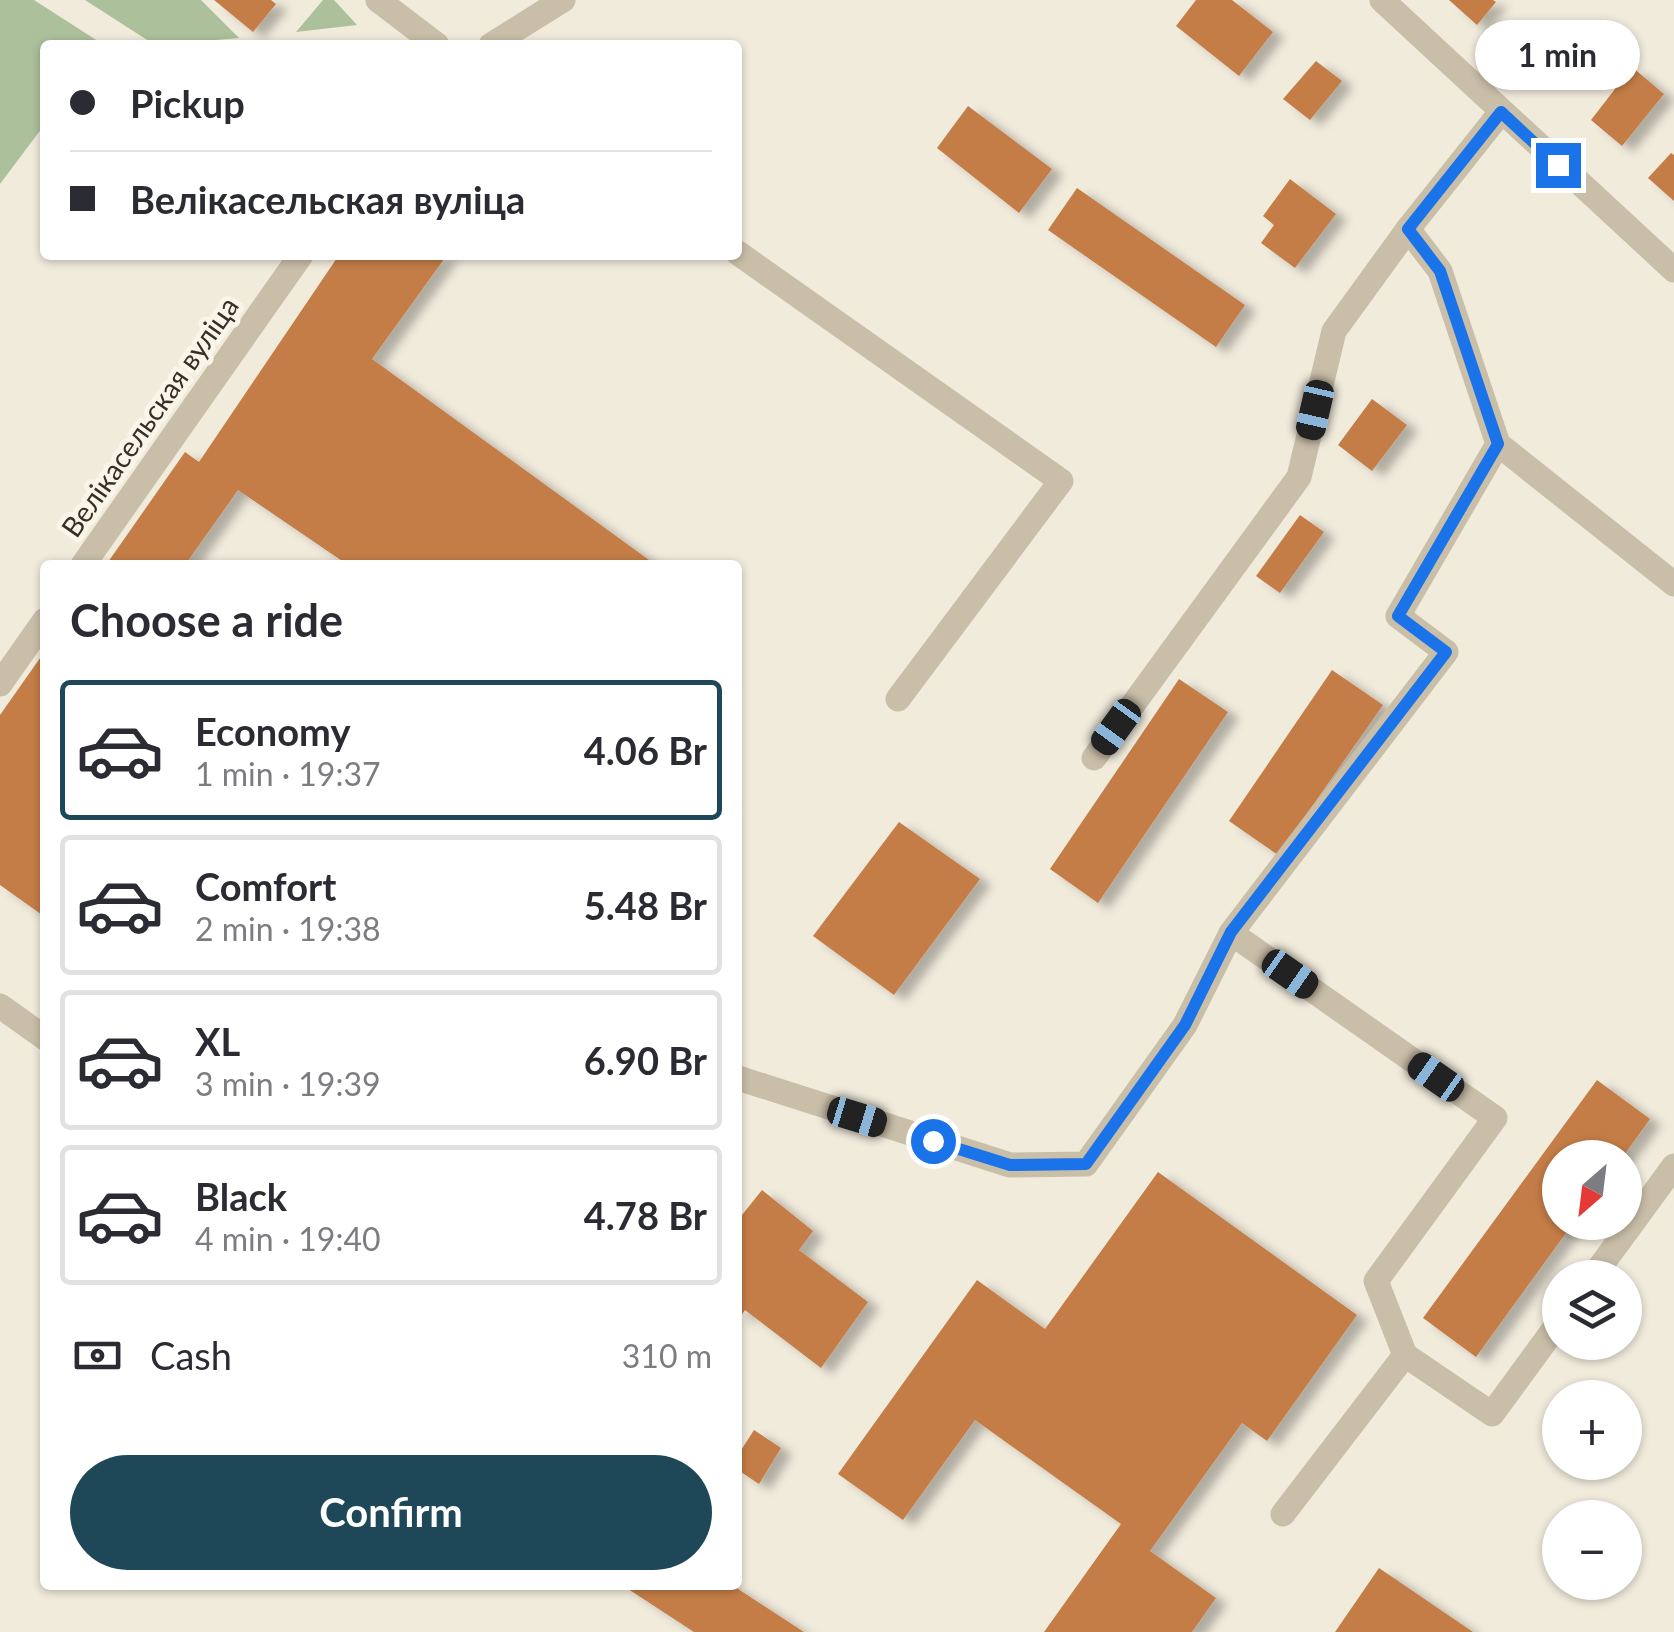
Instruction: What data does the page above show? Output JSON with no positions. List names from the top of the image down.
{
  "streets": {
    "street": ["Велікасельская вуліца"]
  },
  "north": "bottom left",
  "page": {
    "bubble": "1 min",
    "banner": ["Pickup", "Велікасельская вуліца"],
    "heading": "Choose a ride",
    "list": [
      {
        "name": "Economy",
        "note": "1 min · 19:37",
        "value": "4.06 Br"
      },
      {
        "name": "Comfort",
        "note": "2 min · 19:38",
        "value": "5.48 Br"
      },
      {
        "name": "XL",
        "note": "3 min · 19:39",
        "value": "6.90 Br"
      },
      {
        "name": "Black",
        "note": "4 min · 19:40",
        "value": "4.78 Br"
      }
    ],
    "map_buttons": ["+", "−"],
    "pay": ["Cash", "310 m"],
    "buttons": "Confirm"
  }
}
